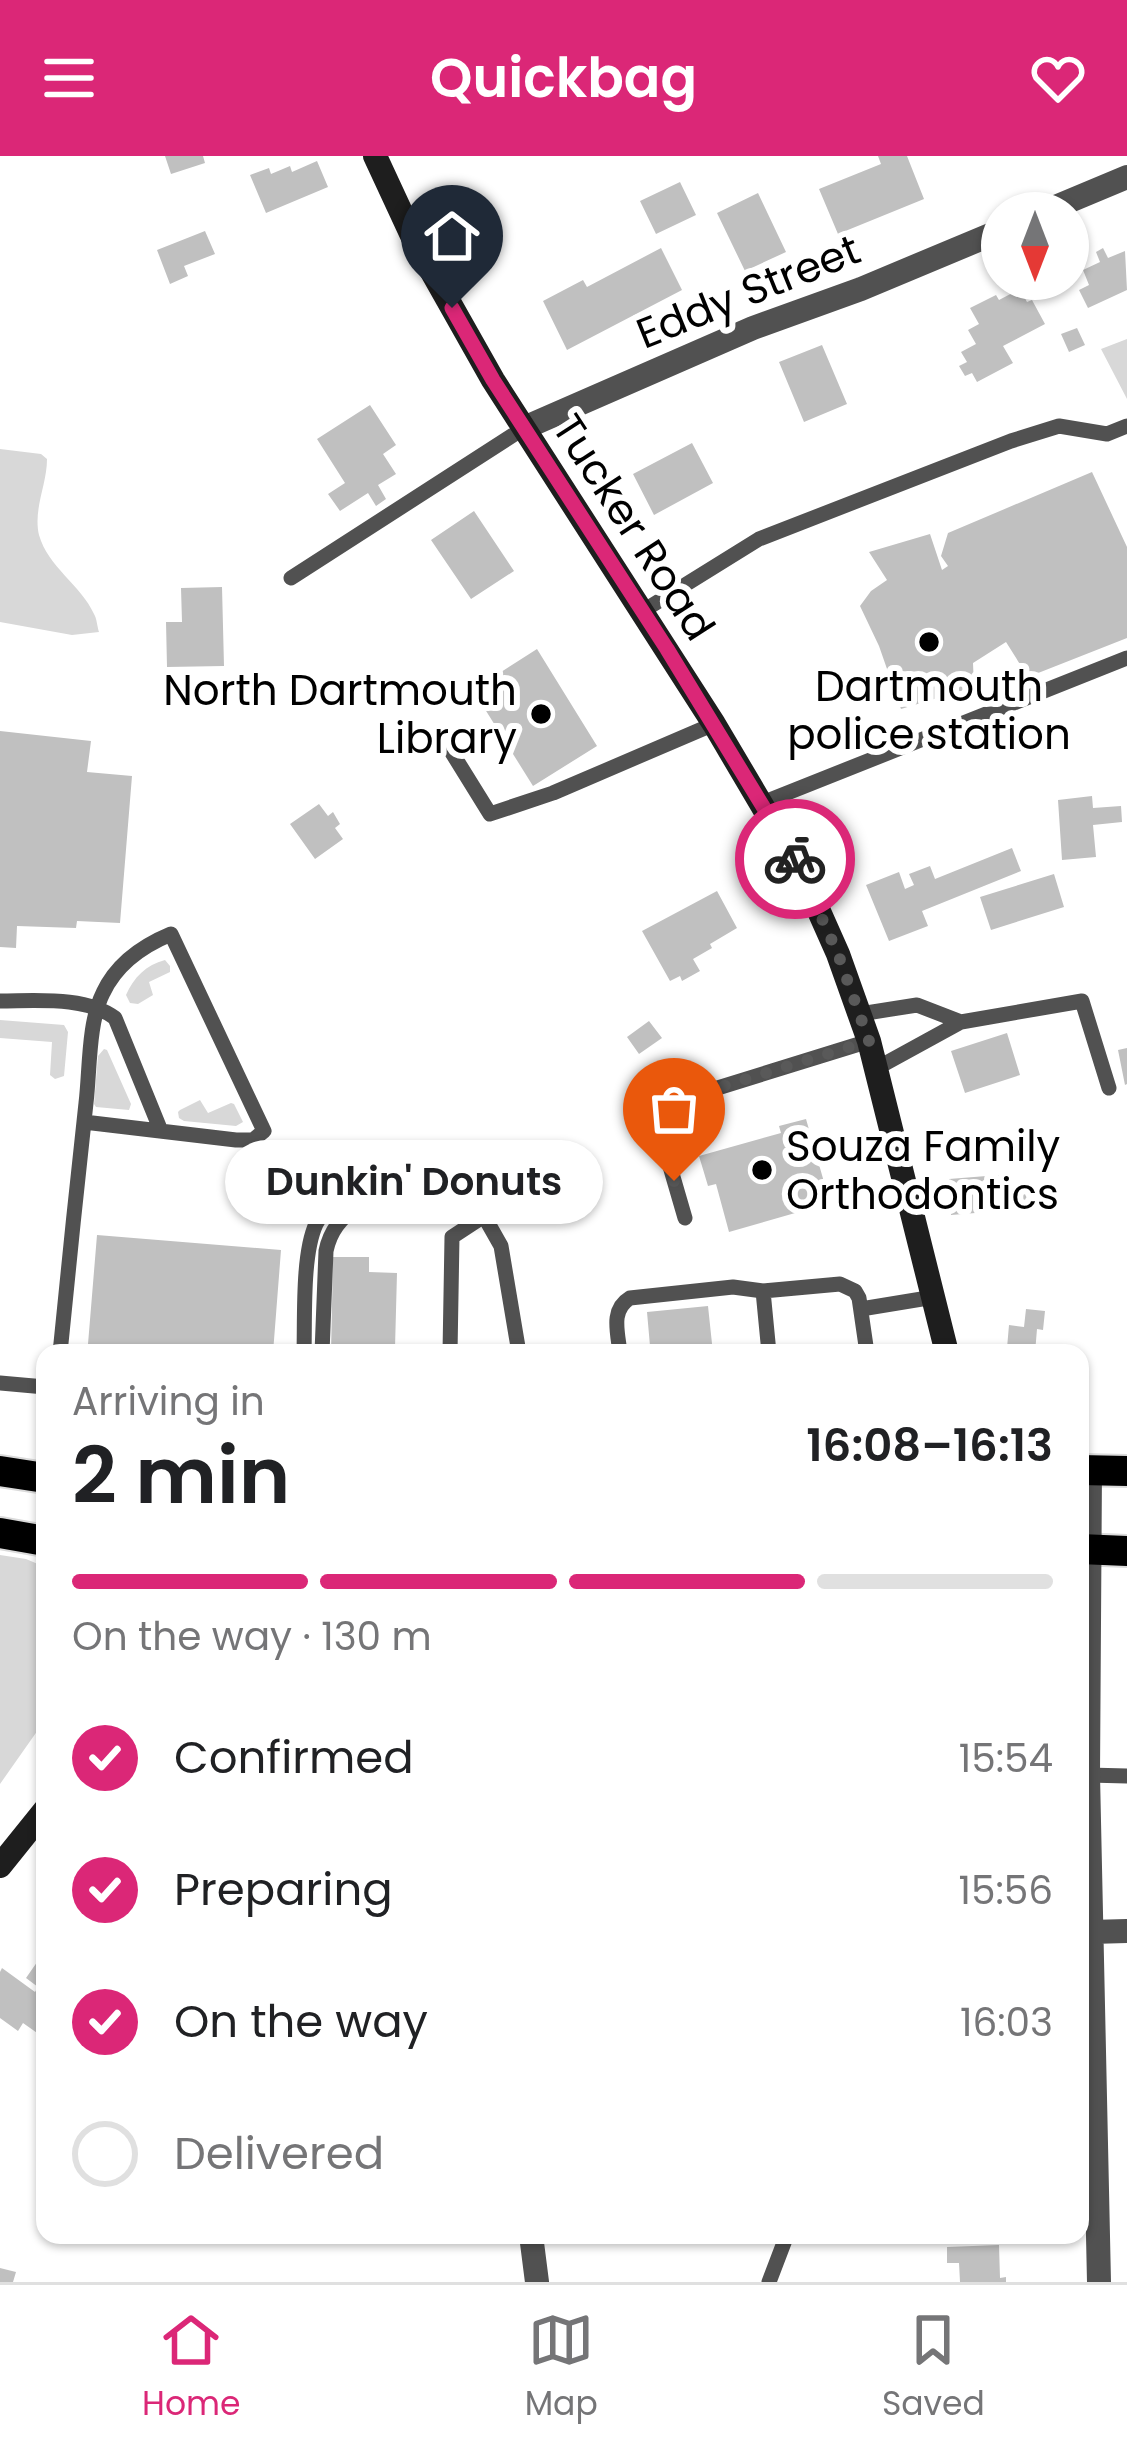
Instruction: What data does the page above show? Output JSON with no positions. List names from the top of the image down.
{
  "streets": {
    "main road": ["Tucker Road"],
    "street": ["Eddy Street"]
  },
  "crossings": [
    ["Eddy Street", "Tucker Road"]
  ],
  "places": [
    "Dartmouth police station",
    "North Dartmouth Library",
    "Souza Family Orthodontics",
    "Dunkin' Donuts"
  ],
  "north": "bottom",
  "page": {
    "header": "Quickbag",
    "bubble": "Dunkin' Donuts",
    "heading": ["2 min", "Arriving in", "16:08–16:13"],
    "bar": "On the way · 130 m",
    "list": [
      ["Confirmed", "15:54"],
      ["Preparing", "15:56"],
      ["On the way", "16:03"],
      "Delivered"
    ],
    "tabs": ["Home", "Map", "Saved"]
  }
}
